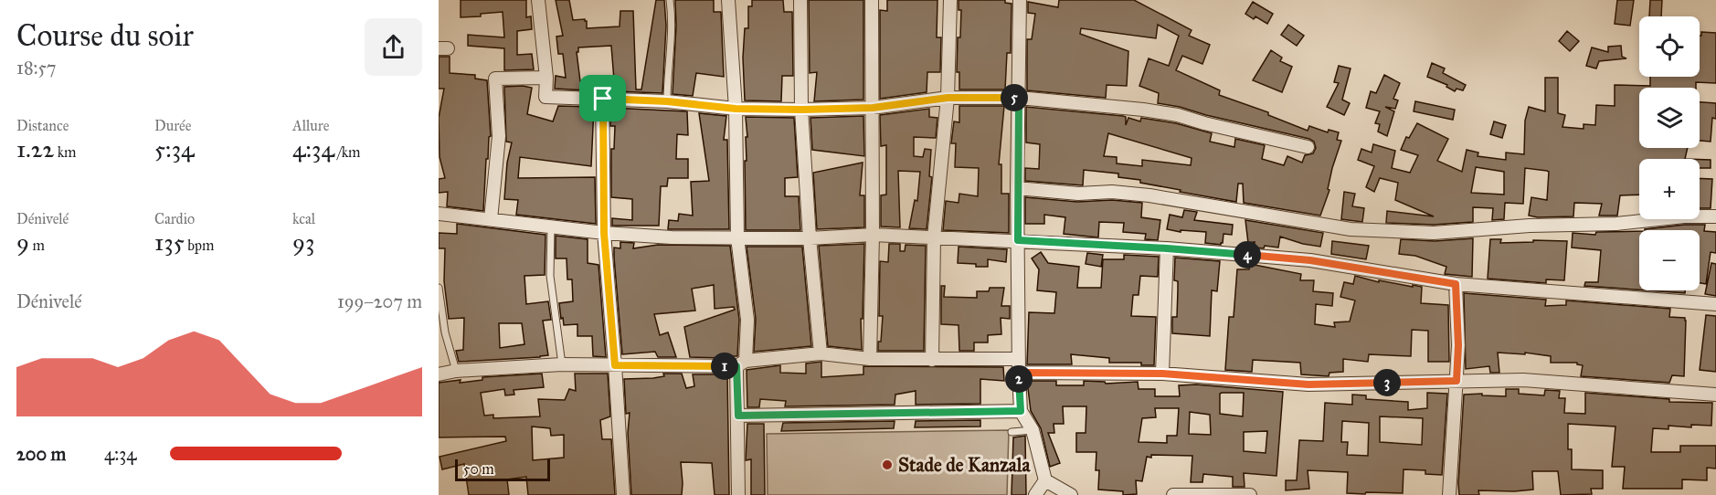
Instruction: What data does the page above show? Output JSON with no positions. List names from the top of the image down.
{
  "places": ["Stade de Kanzala"],
  "scale_bar": "50 m",
  "page": {
    "heading": ["Course du soir", "18:57"],
    "map_buttons": ["+", "−"],
    "pins": [
      "5",
      "4",
      "1",
      "2",
      "3"
    ],
    "stats": [
      ["Distance", "1.22 km"],
      ["Durée", "5:34"],
      ["Allure", "4:34 /km"],
      ["Dénivelé", "9 m"],
      ["Cardio", "135 bpm"],
      ["kcal", "93"]
    ],
    "chart": ["Dénivelé", "199–207 m"],
    "list": [
      {
        "name": "200 m",
        "note": "4:34"
      }
    ],
    "scale": "50 m"
  }
}
